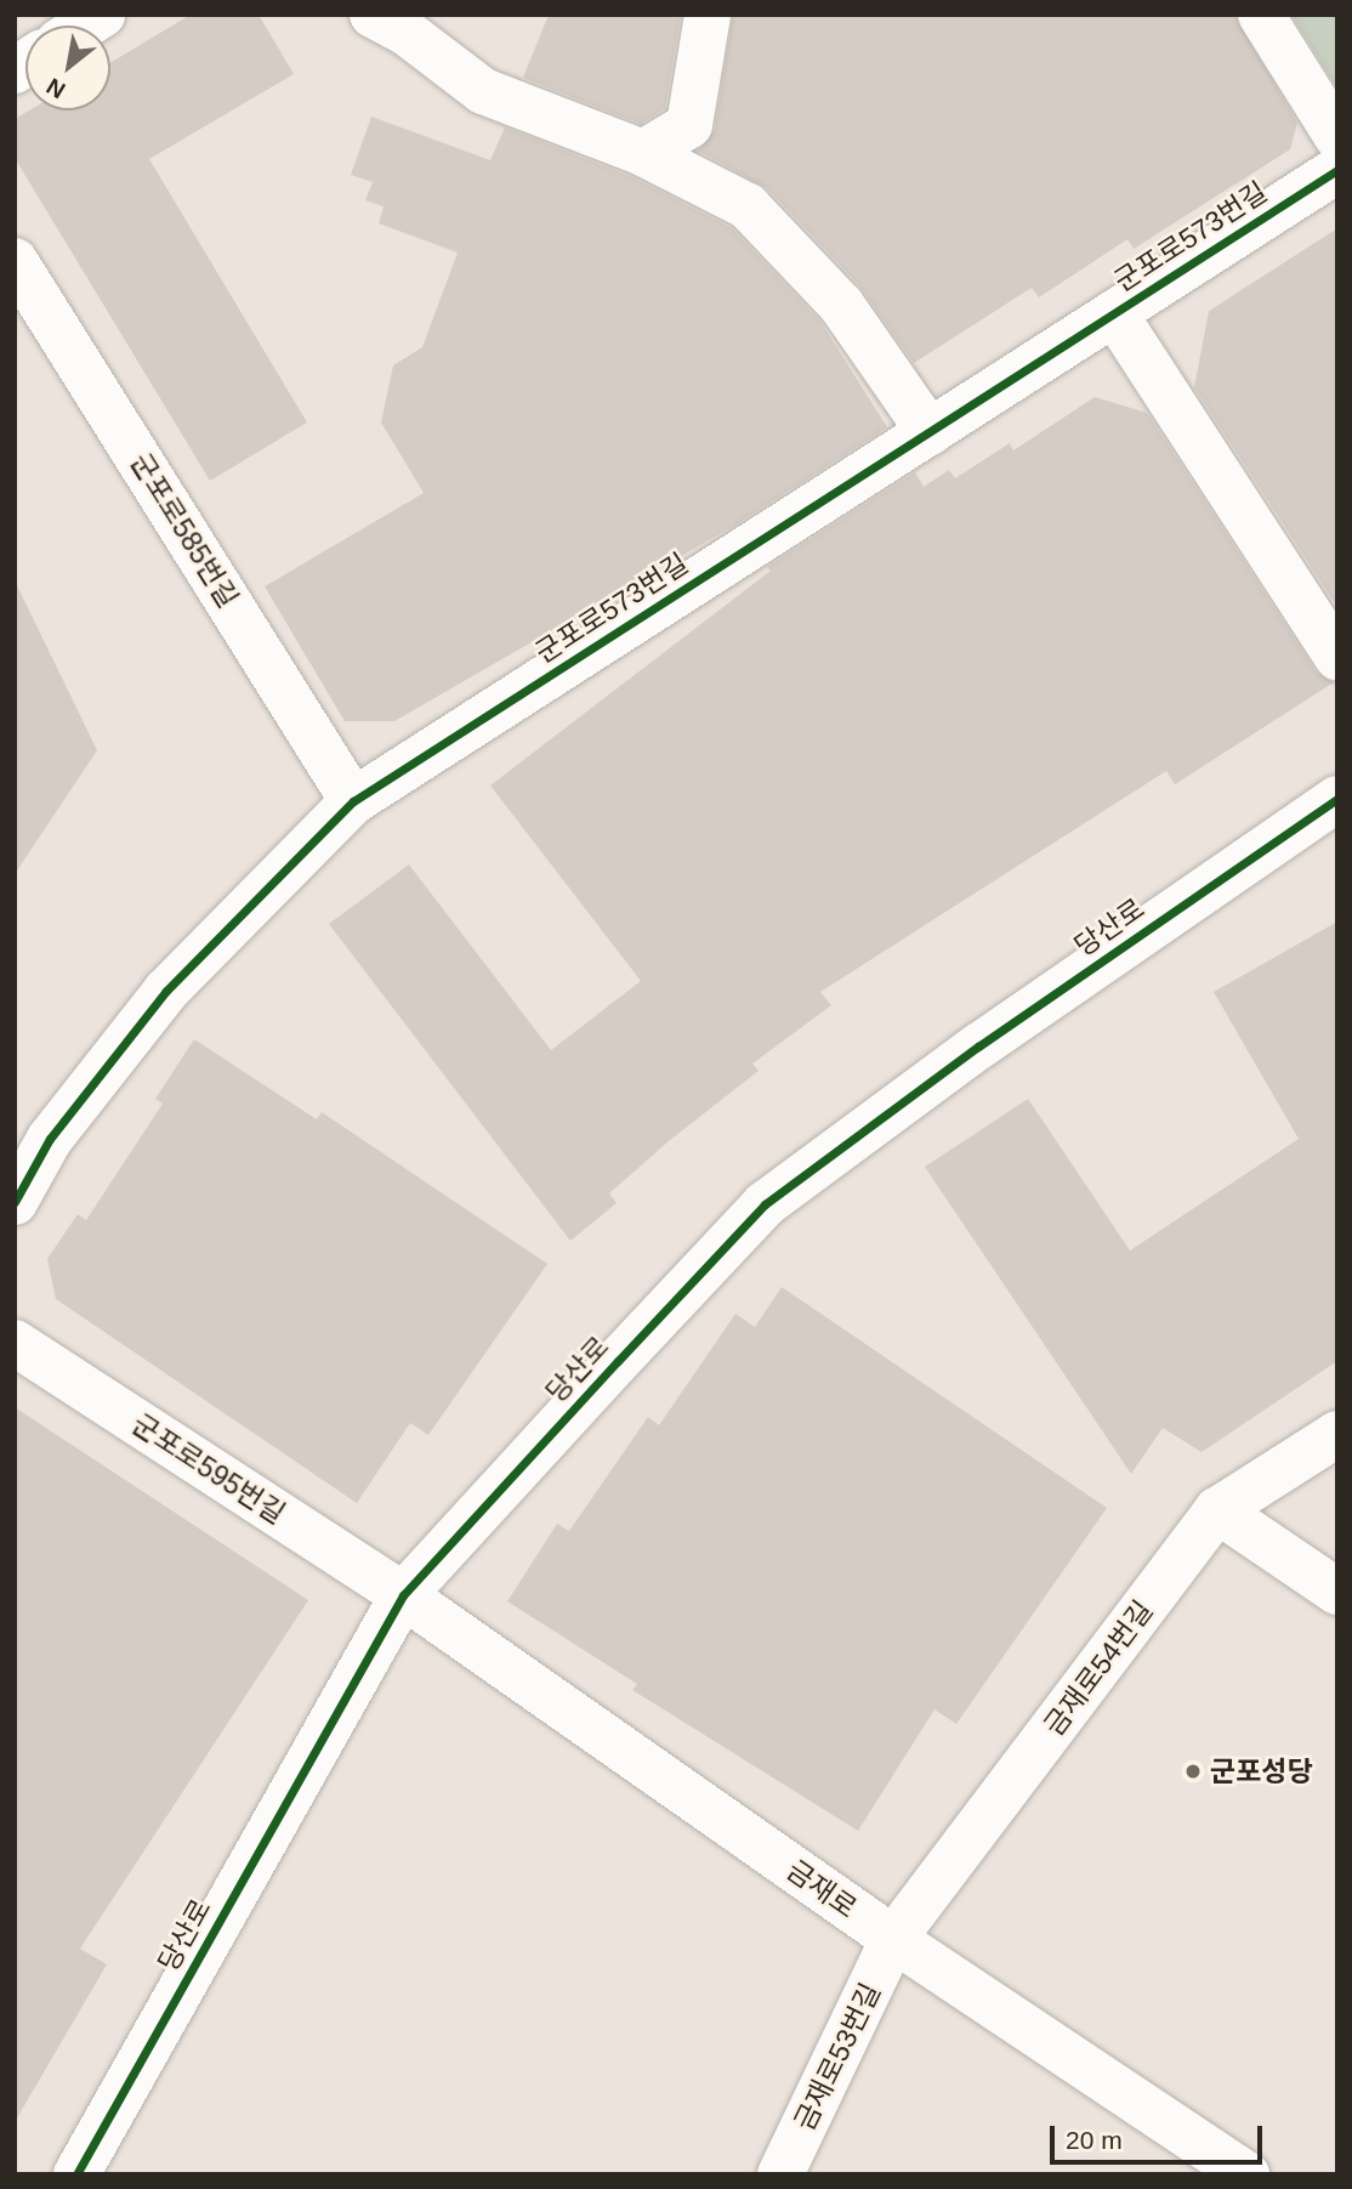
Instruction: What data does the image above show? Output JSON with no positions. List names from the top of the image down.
{
  "streets": {
    "street": [
      "군포로573번길",
      "군포로585번길",
      "당산로",
      "군포로595번길",
      "금재로54번길",
      "금재로",
      "금재로53번길"
    ]
  },
  "crossings": [
    ["군포로573번길", "군포로585번길"],
    ["당산로", "군포로595번길"],
    ["당산로", "금재로"],
    ["군포로595번길", "금재로"],
    ["금재로54번길", "금재로"],
    ["금재로54번길", "금재로53번길"],
    ["금재로", "금재로53번길"]
  ],
  "places": ["군포성당"],
  "scale_bar": "20 m",
  "north": "bottom left"
}
